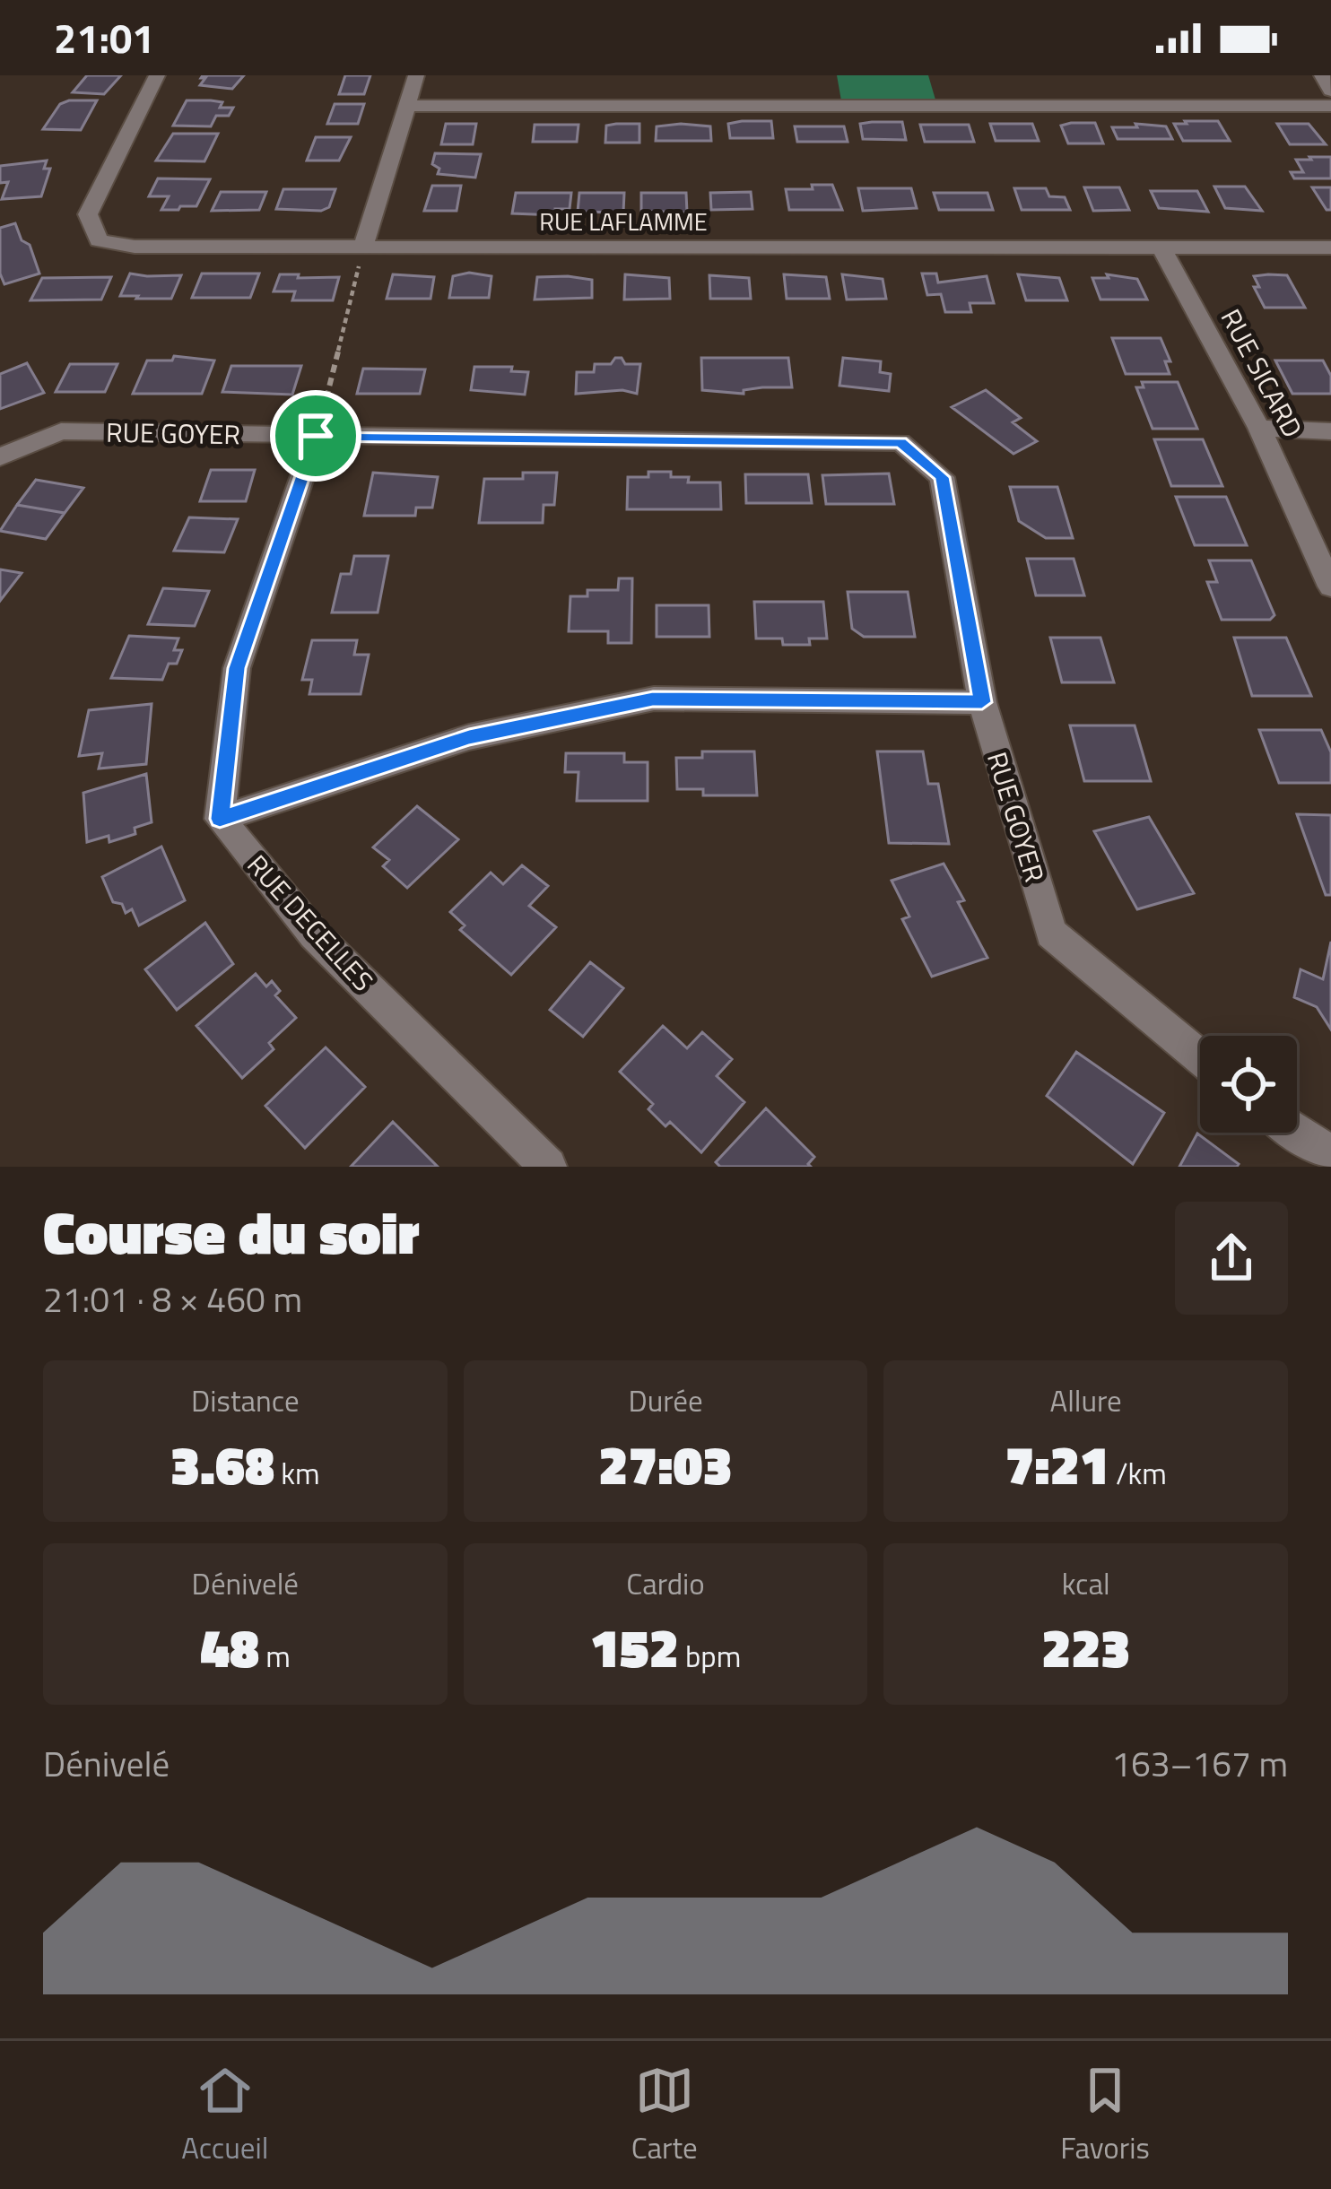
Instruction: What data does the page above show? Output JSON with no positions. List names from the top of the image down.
{
  "streets": {
    "street": [
      "RUE LAFLAMME",
      "RUE SICARD",
      "RUE GOYER",
      "RUE DECELLES"
    ]
  },
  "crossings": [
    ["RUE LAFLAMME", "RUE SICARD"]
  ],
  "page": {
    "status": "21:01",
    "heading": ["Course du soir", "21:01 · 8 × 460 m"],
    "stats": [
      ["Distance", "3.68 km"],
      ["Durée", "27:03"],
      ["Allure", "7:21 /km"],
      ["Dénivelé", "48 m"],
      ["Cardio", "152 bpm"],
      ["kcal", "223"]
    ],
    "chart": ["Dénivelé", "163–167 m"],
    "tabs": ["Accueil", "Carte", "Favoris"]
  }
}
